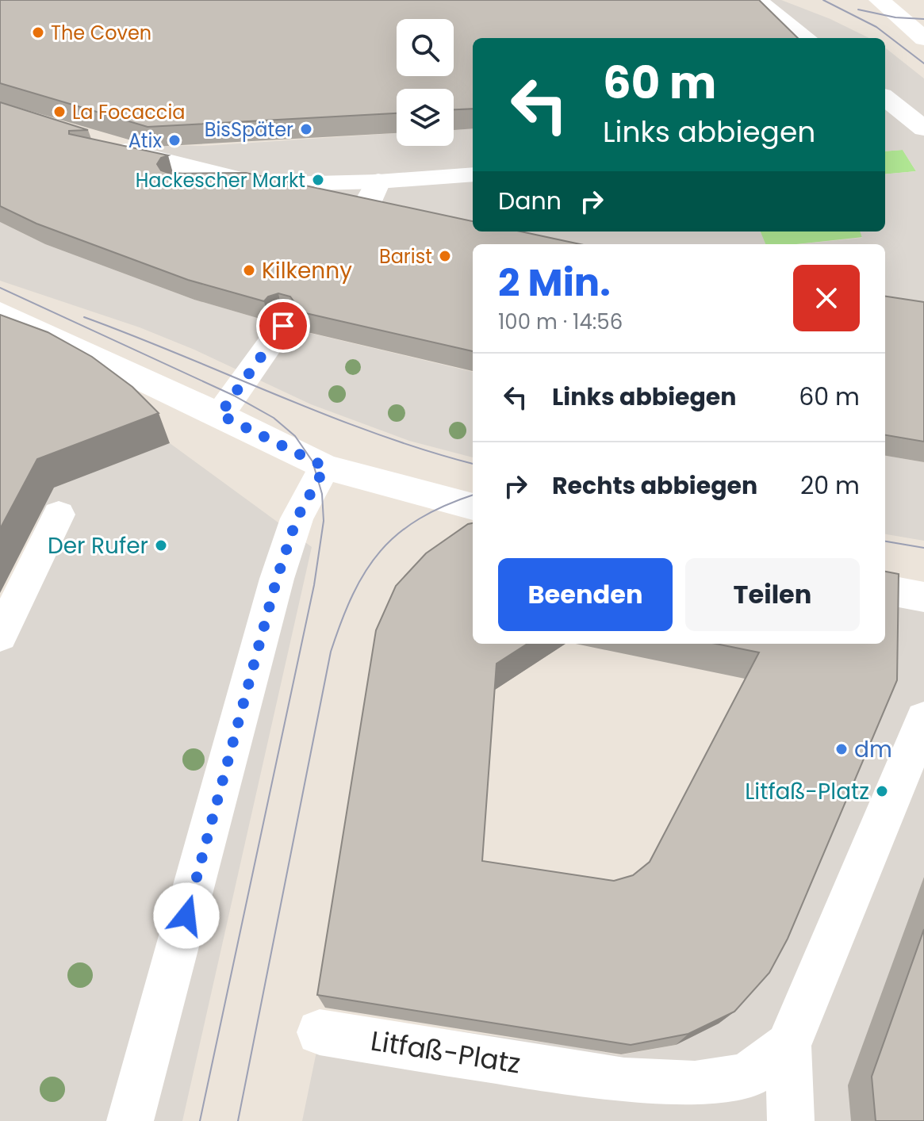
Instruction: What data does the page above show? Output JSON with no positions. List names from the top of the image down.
{
  "streets": {
    "street": ["Litfaß-Platz"]
  },
  "places": [
    "The Coven",
    "La Focaccia",
    "BisSpäter",
    "Atix",
    "Hackescher Markt",
    "Barist",
    "Kilkenny",
    "Der Rufer",
    "dm",
    "Litfaß-Platz"
  ],
  "page": {
    "turn": ["60 m", "Links abbiegen"],
    "then": "Dann",
    "heading": ["2 Min.", "100 m · 14:56"],
    "list": [
      {
        "name": "Links abbiegen",
        "value": "60 m"
      },
      {
        "name": "Rechts abbiegen",
        "value": "20 m"
      }
    ],
    "buttons": ["Beenden", "Teilen"]
  }
}
